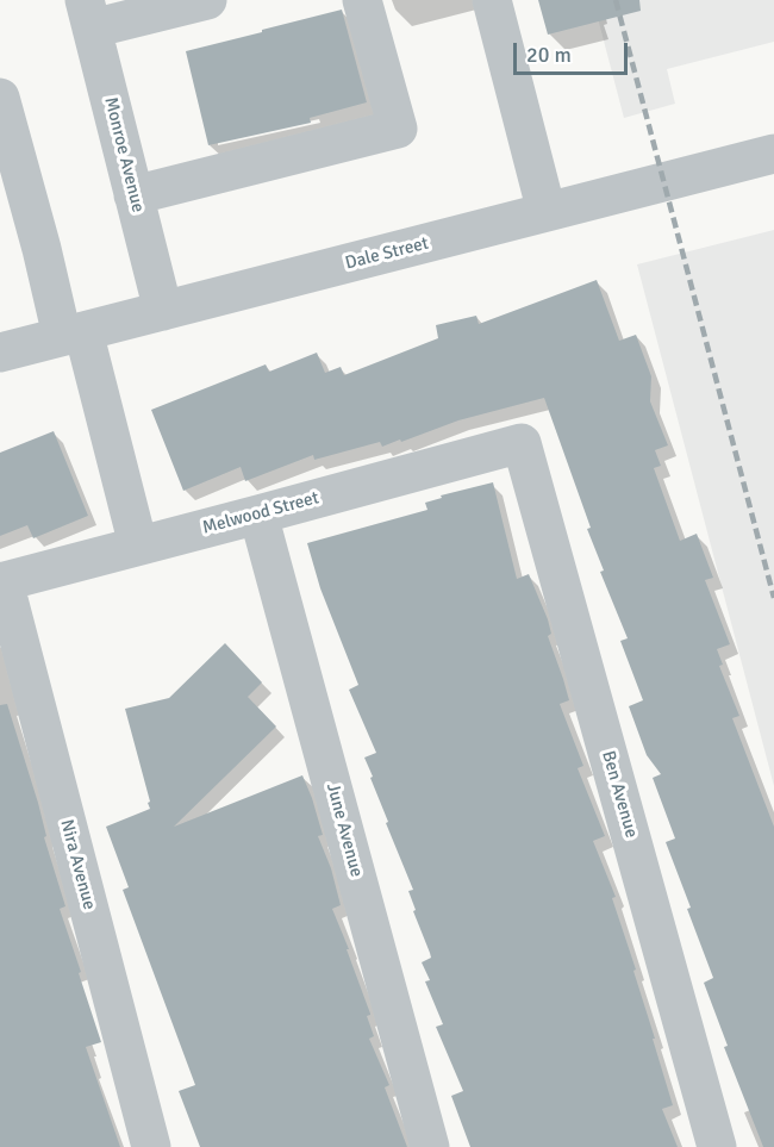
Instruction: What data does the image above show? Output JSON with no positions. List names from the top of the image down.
{
  "streets": {
    "street": [
      "Monroe Avenue",
      "Dale Street",
      "Melwood Street",
      "Ben Avenue",
      "June Avenue",
      "Nira Avenue"
    ]
  },
  "crossings": [
    ["Monroe Avenue", "Dale Street"],
    ["Melwood Street", "Ben Avenue"],
    ["Melwood Street", "June Avenue"],
    ["Melwood Street", "Nira Avenue"]
  ],
  "scale_bar": "20 m"
}
